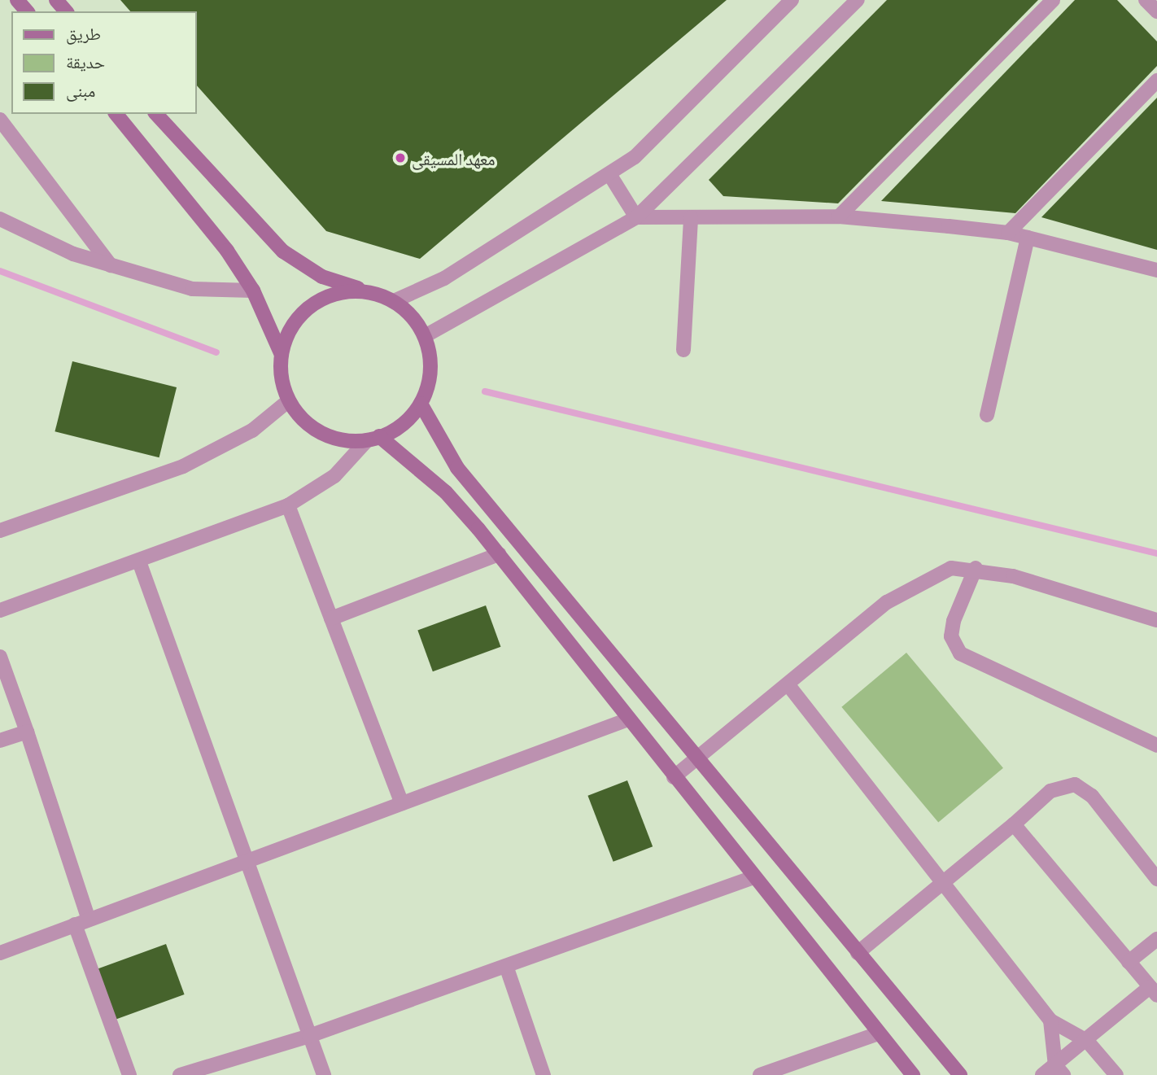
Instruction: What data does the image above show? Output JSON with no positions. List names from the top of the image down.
{
  "places": ["معهد المسيقى"],
  "legend": ["طريق", "حديقة", "مبنى"]
}
